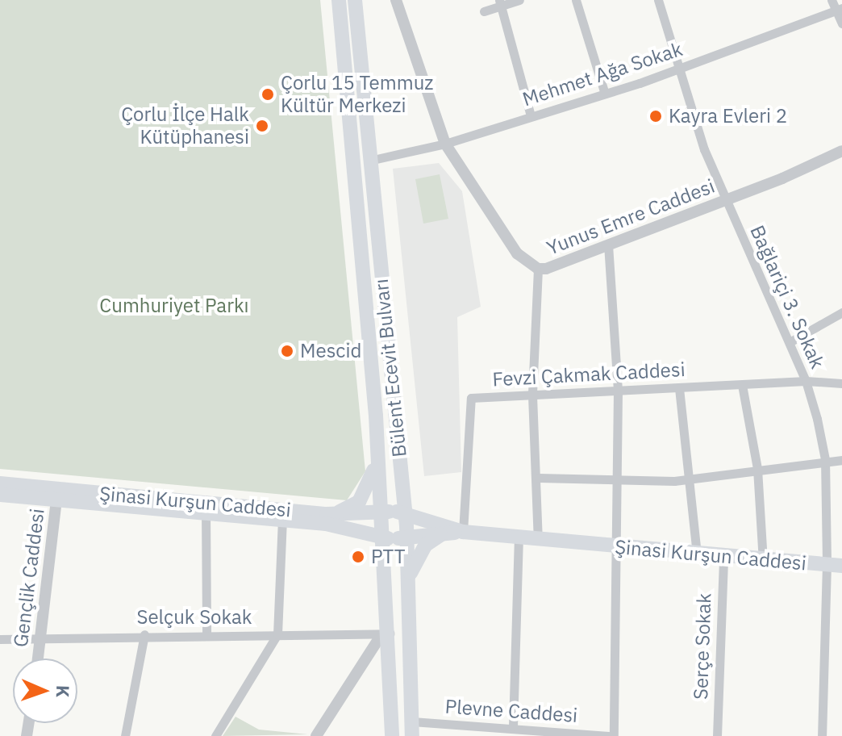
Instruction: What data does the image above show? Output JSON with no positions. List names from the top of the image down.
{
  "streets": {
    "main road": ["Bülent Ecevit Bulvarı", "Şinasi Kurşun Caddesi"],
    "street": [
      "Mehmet Ağa Sokak",
      "Yunus Emre Caddesi",
      "Bağlariçi 3. Sokak",
      "Fevzi Çakmak Caddesi",
      "Gençlik Caddesi",
      "Selçuk Sokak",
      "Serçe Sokak",
      "Plevne Caddesi"
    ]
  },
  "crossings": [
    ["Mehmet Ağa Sokak", "Yunus Emre Caddesi"],
    ["Mehmet Ağa Sokak", "Bağlariçi 3. Sokak"],
    ["Mehmet Ağa Sokak", "Bülent Ecevit Bulvarı"],
    ["Yunus Emre Caddesi", "Bağlariçi 3. Sokak"],
    ["Bağlariçi 3. Sokak", "Fevzi Çakmak Caddesi"],
    ["Bağlariçi 3. Sokak", "Şinasi Kurşun Caddesi"],
    ["Bülent Ecevit Bulvarı", "Şinasi Kurşun Caddesi"],
    ["Bülent Ecevit Bulvarı", "Selçuk Sokak"],
    ["Bülent Ecevit Bulvarı", "Plevne Caddesi"],
    ["Fevzi Çakmak Caddesi", "Şinasi Kurşun Caddesi"],
    ["Şinasi Kurşun Caddesi", "Gençlik Caddesi"],
    ["Şinasi Kurşun Caddesi", "Serçe Sokak"],
    ["Gençlik Caddesi", "Selçuk Sokak"]
  ],
  "parks": ["Cumhuriyet Parkı"],
  "places": [
    "Çorlu 15 Temmuz Kültür Merkezi",
    "Kayra Evleri 2",
    "Çorlu İlçe Halk Kütüphanesi",
    "Mescid",
    "PTT"
  ],
  "north": "right"
}
